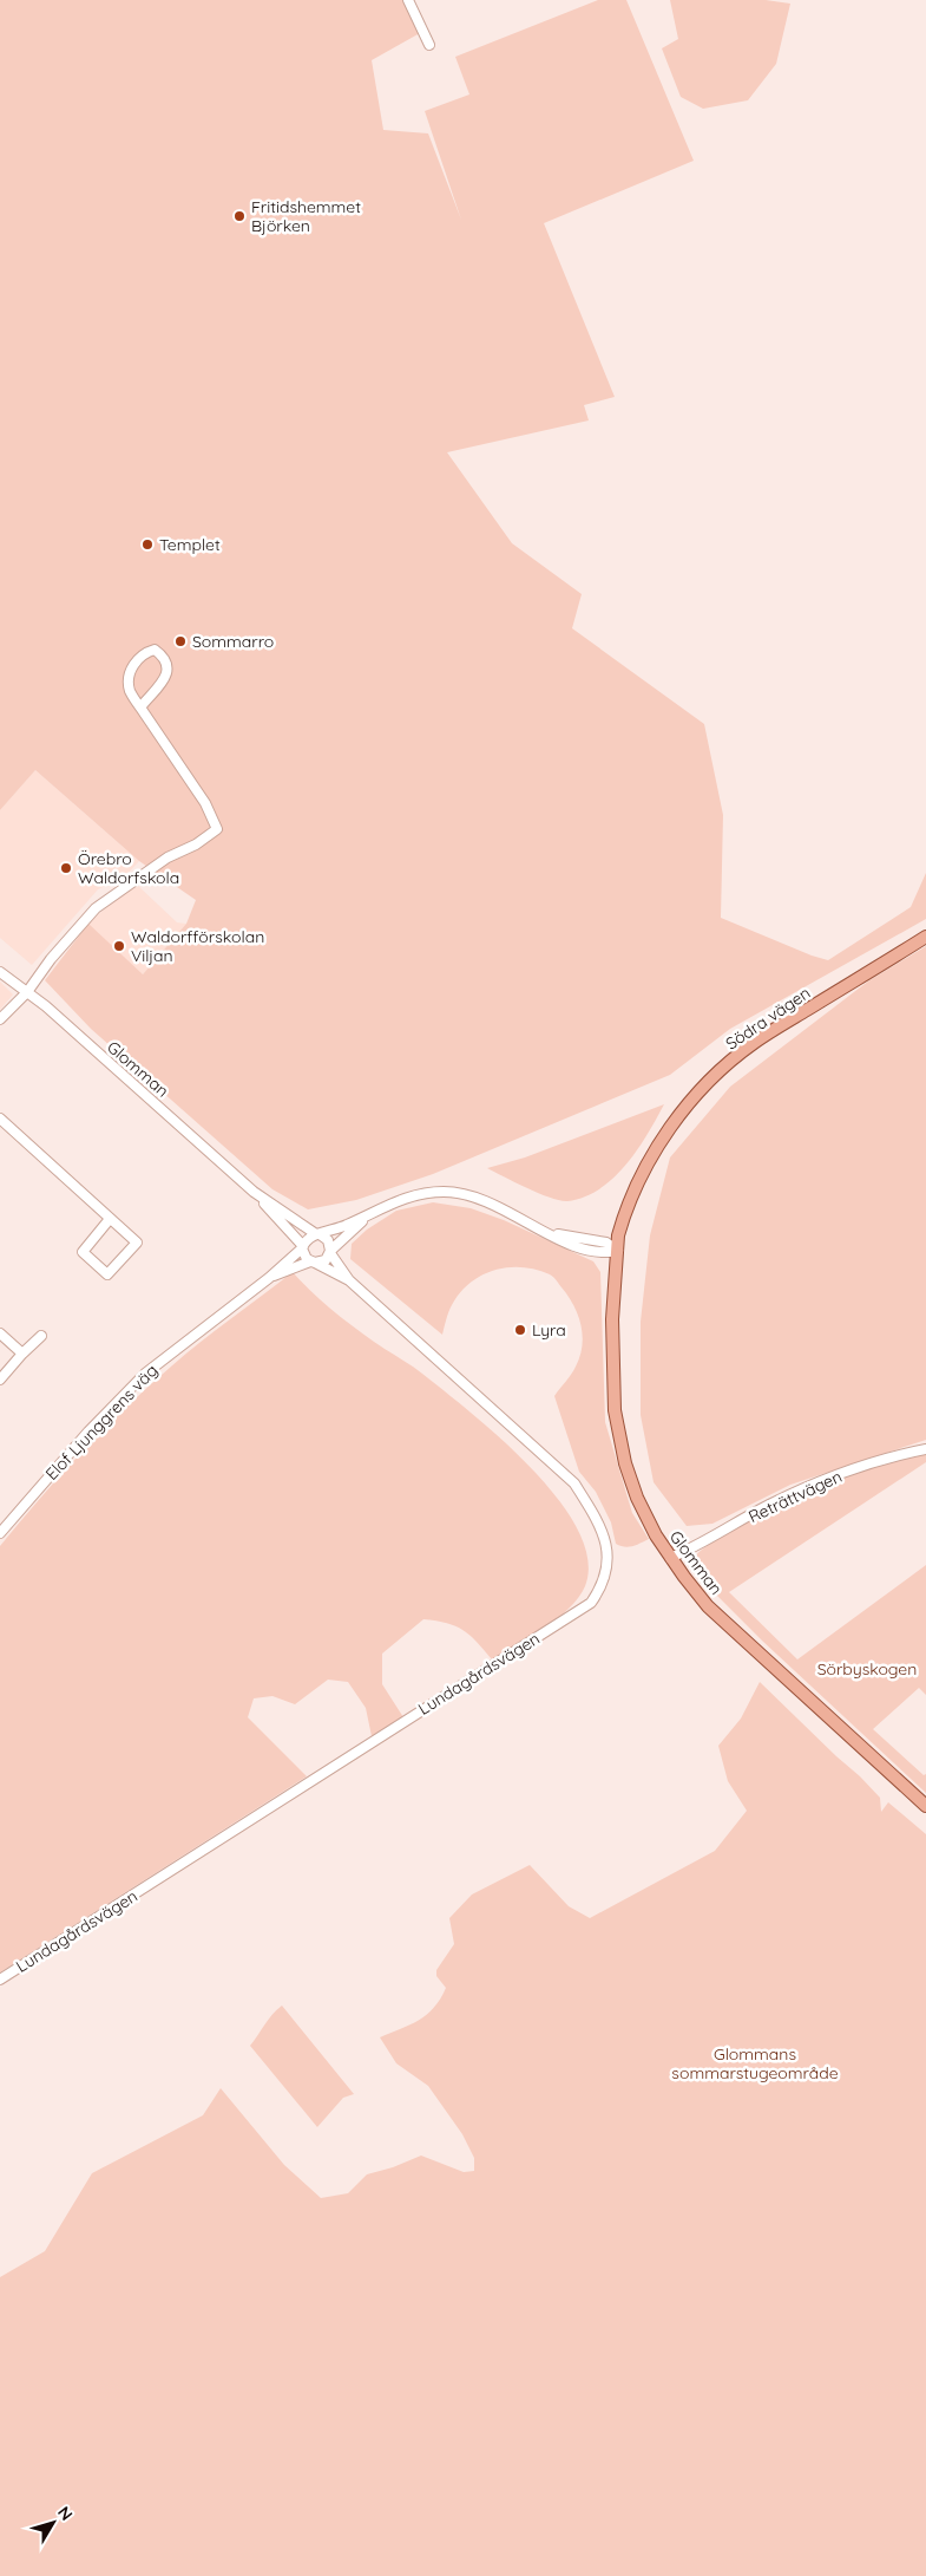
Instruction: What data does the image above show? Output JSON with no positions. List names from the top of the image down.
{
  "streets": {
    "main road": ["Södra vägen", "Glomman"],
    "street": ["Elof Ljunggrens väg", "Reträttvägen", "Lundagårdsvägen"]
  },
  "crossings": [
    ["Södra vägen", "Glomman"],
    ["Glomman", "Elof Ljunggrens väg"],
    ["Glomman", "Reträttvägen"],
    ["Glomman", "Lundagårdsvägen"],
    ["Elof Ljunggrens väg", "Lundagårdsvägen"]
  ],
  "parks": ["Sörbyskogen", "Glommans sommarstugeområde"],
  "places": [
    "Fritidshemmet Björken",
    "Templet",
    "Sommarro",
    "Örebro Waldorfskola",
    "Waldorfförskolan Viljan",
    "Lyra"
  ],
  "north": "top right"
}
